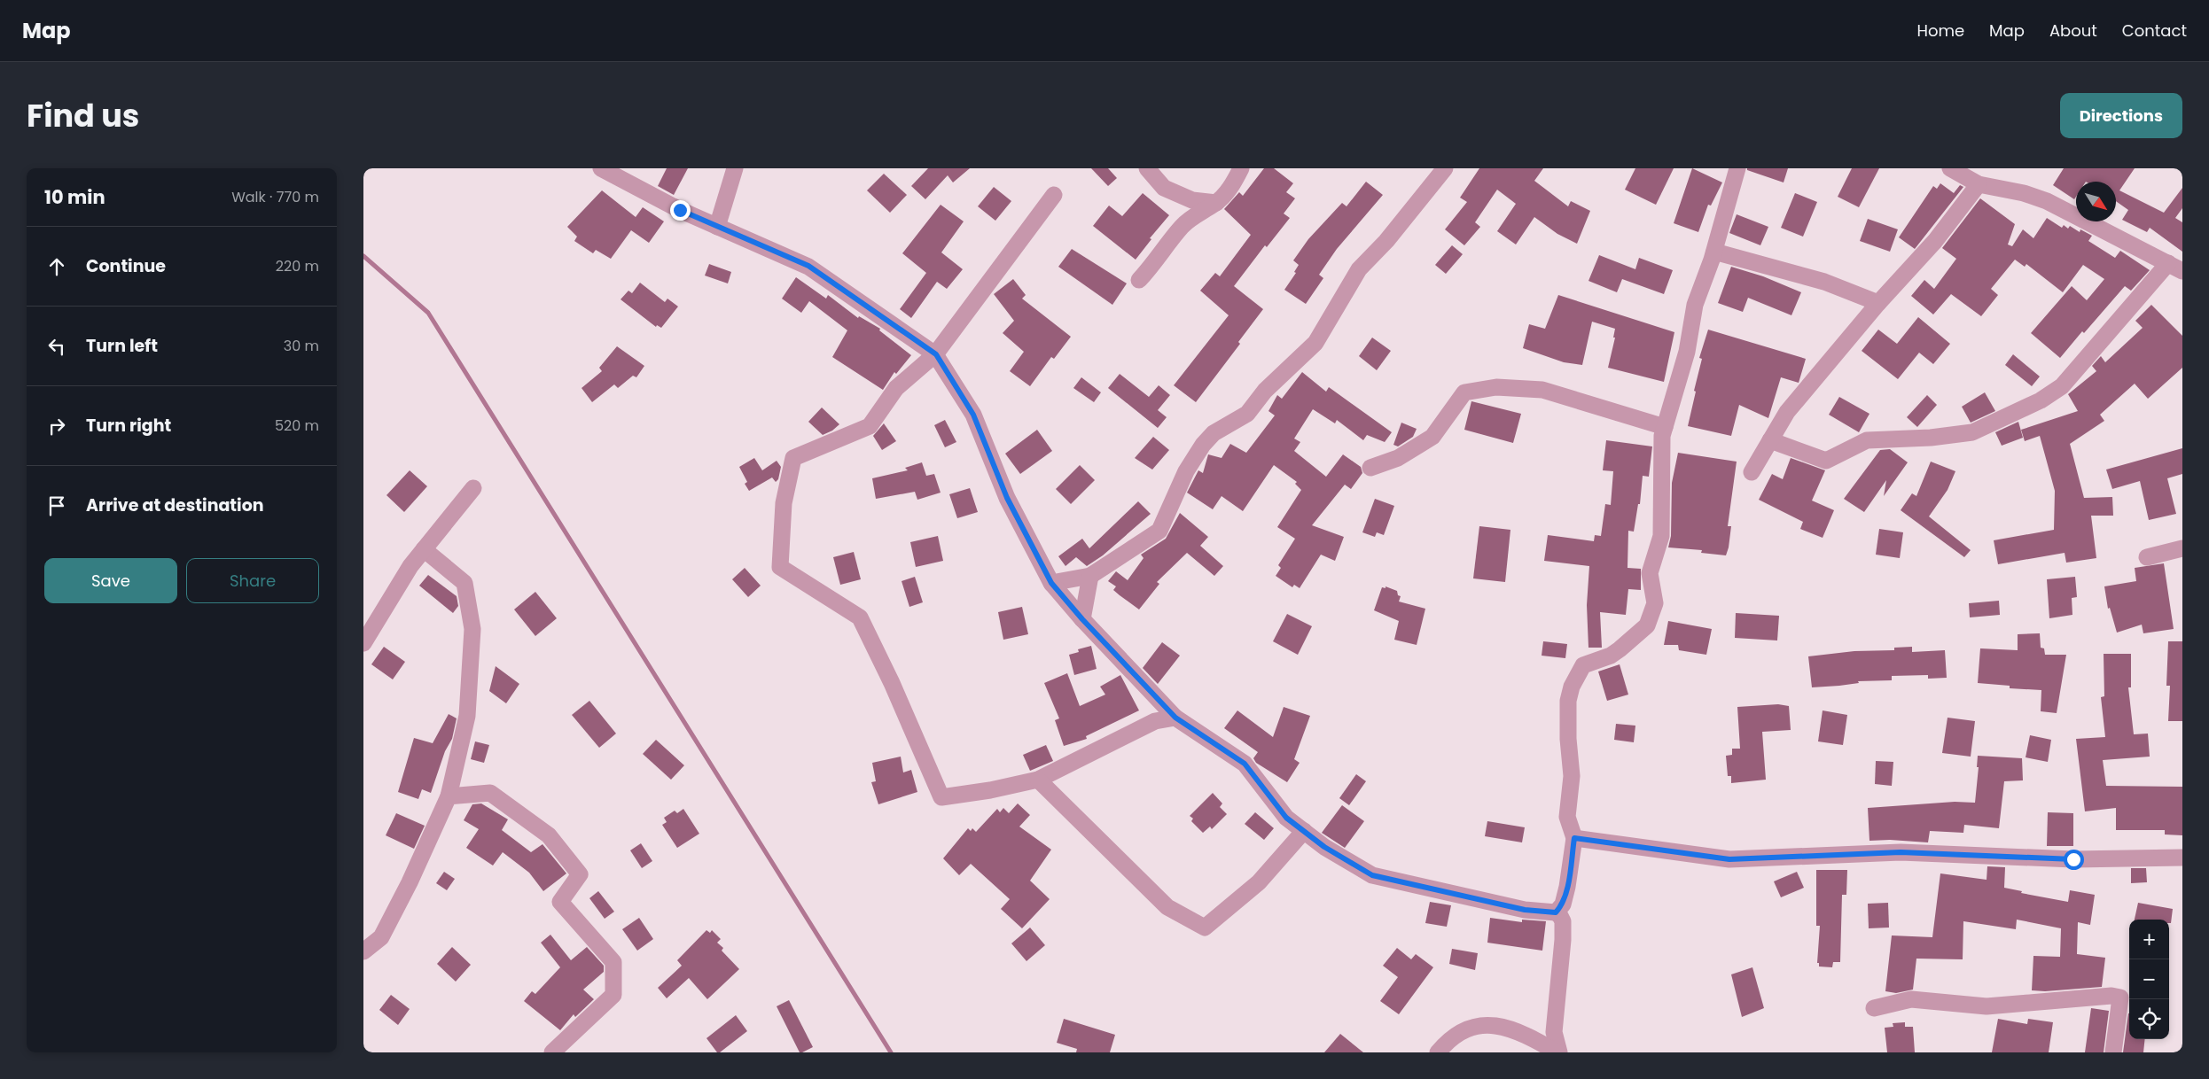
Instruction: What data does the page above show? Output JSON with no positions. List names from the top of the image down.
{
  "north": "bottom right",
  "page": {
    "header": "Map",
    "nav": [
      "Home",
      "Map",
      "About",
      "Contact"
    ],
    "title": "Find us",
    "buttons": [
      "Directions",
      ["Save", "Share"]
    ],
    "heading": ["10 min", "Walk · 770 m"],
    "list": [
      ["Continue", "220 m"],
      ["Turn left", "30 m"],
      ["Turn right", "520 m"],
      "Arrive at destination"
    ],
    "map_buttons": ["+", "−"]
  }
}
